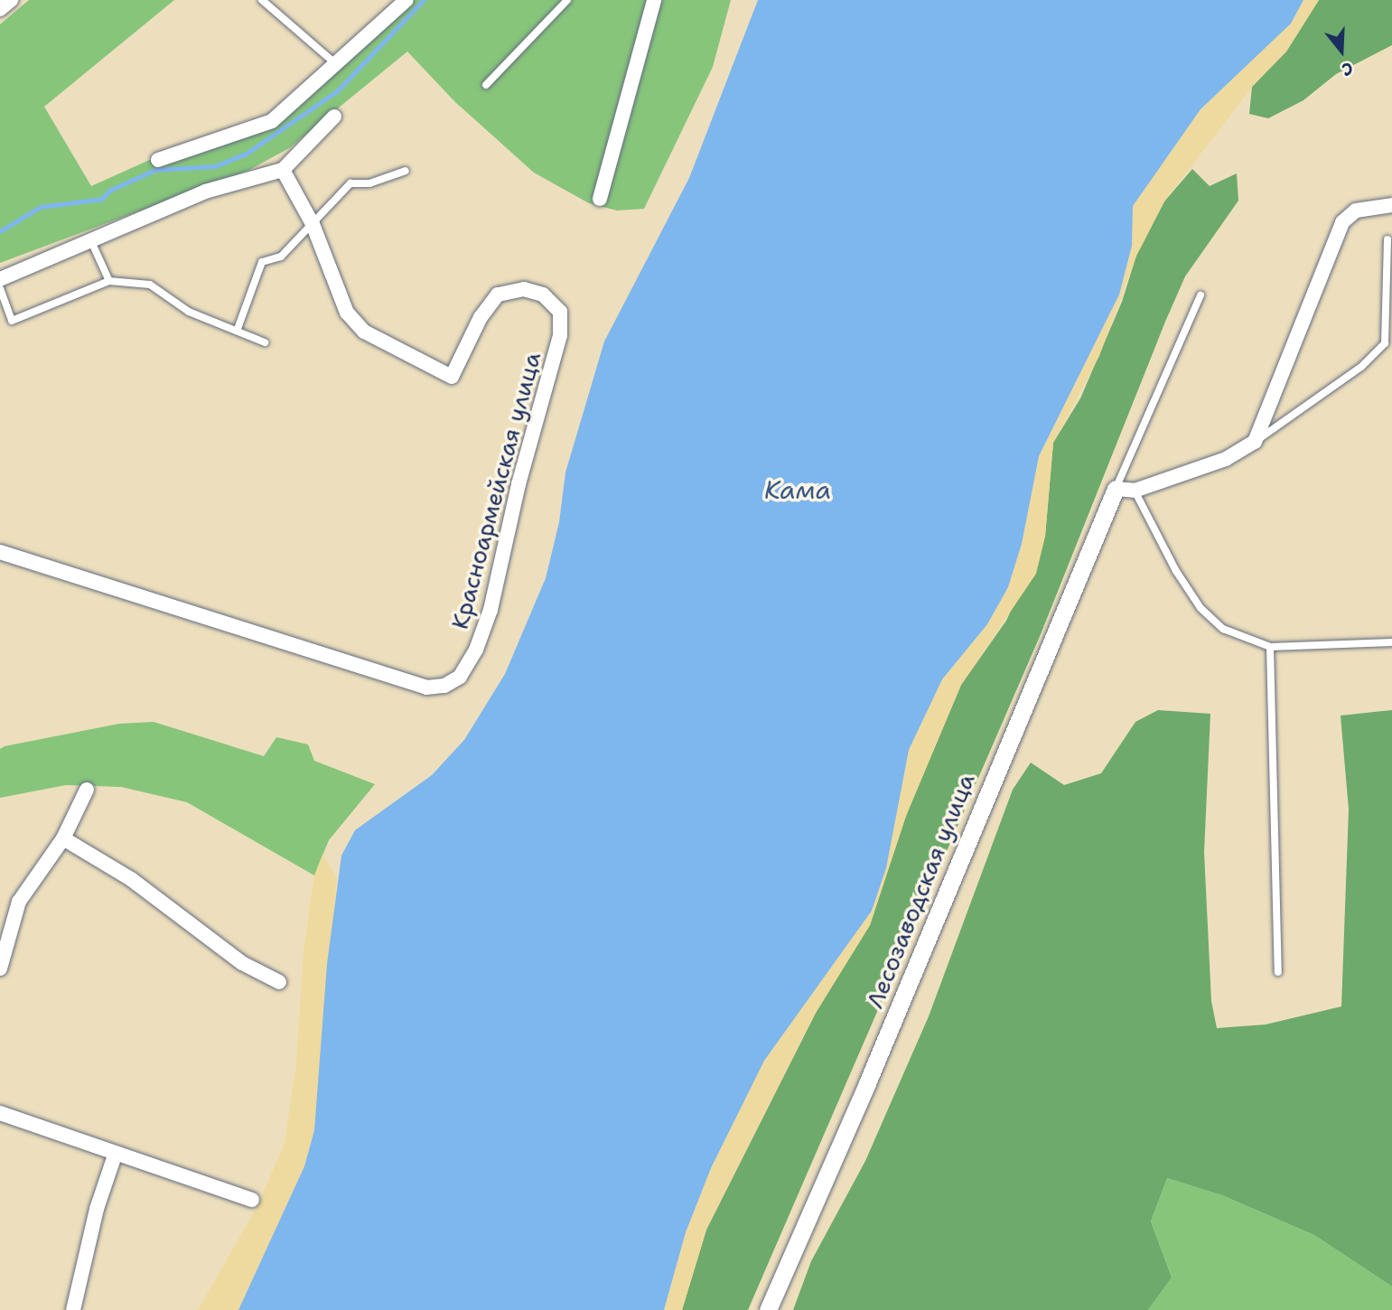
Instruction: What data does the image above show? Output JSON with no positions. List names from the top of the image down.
{
  "streets": {
    "street": ["Красноармейская улица", "Лесозаводская улица"]
  },
  "water": ["Кама"],
  "north": "bottom"
}
